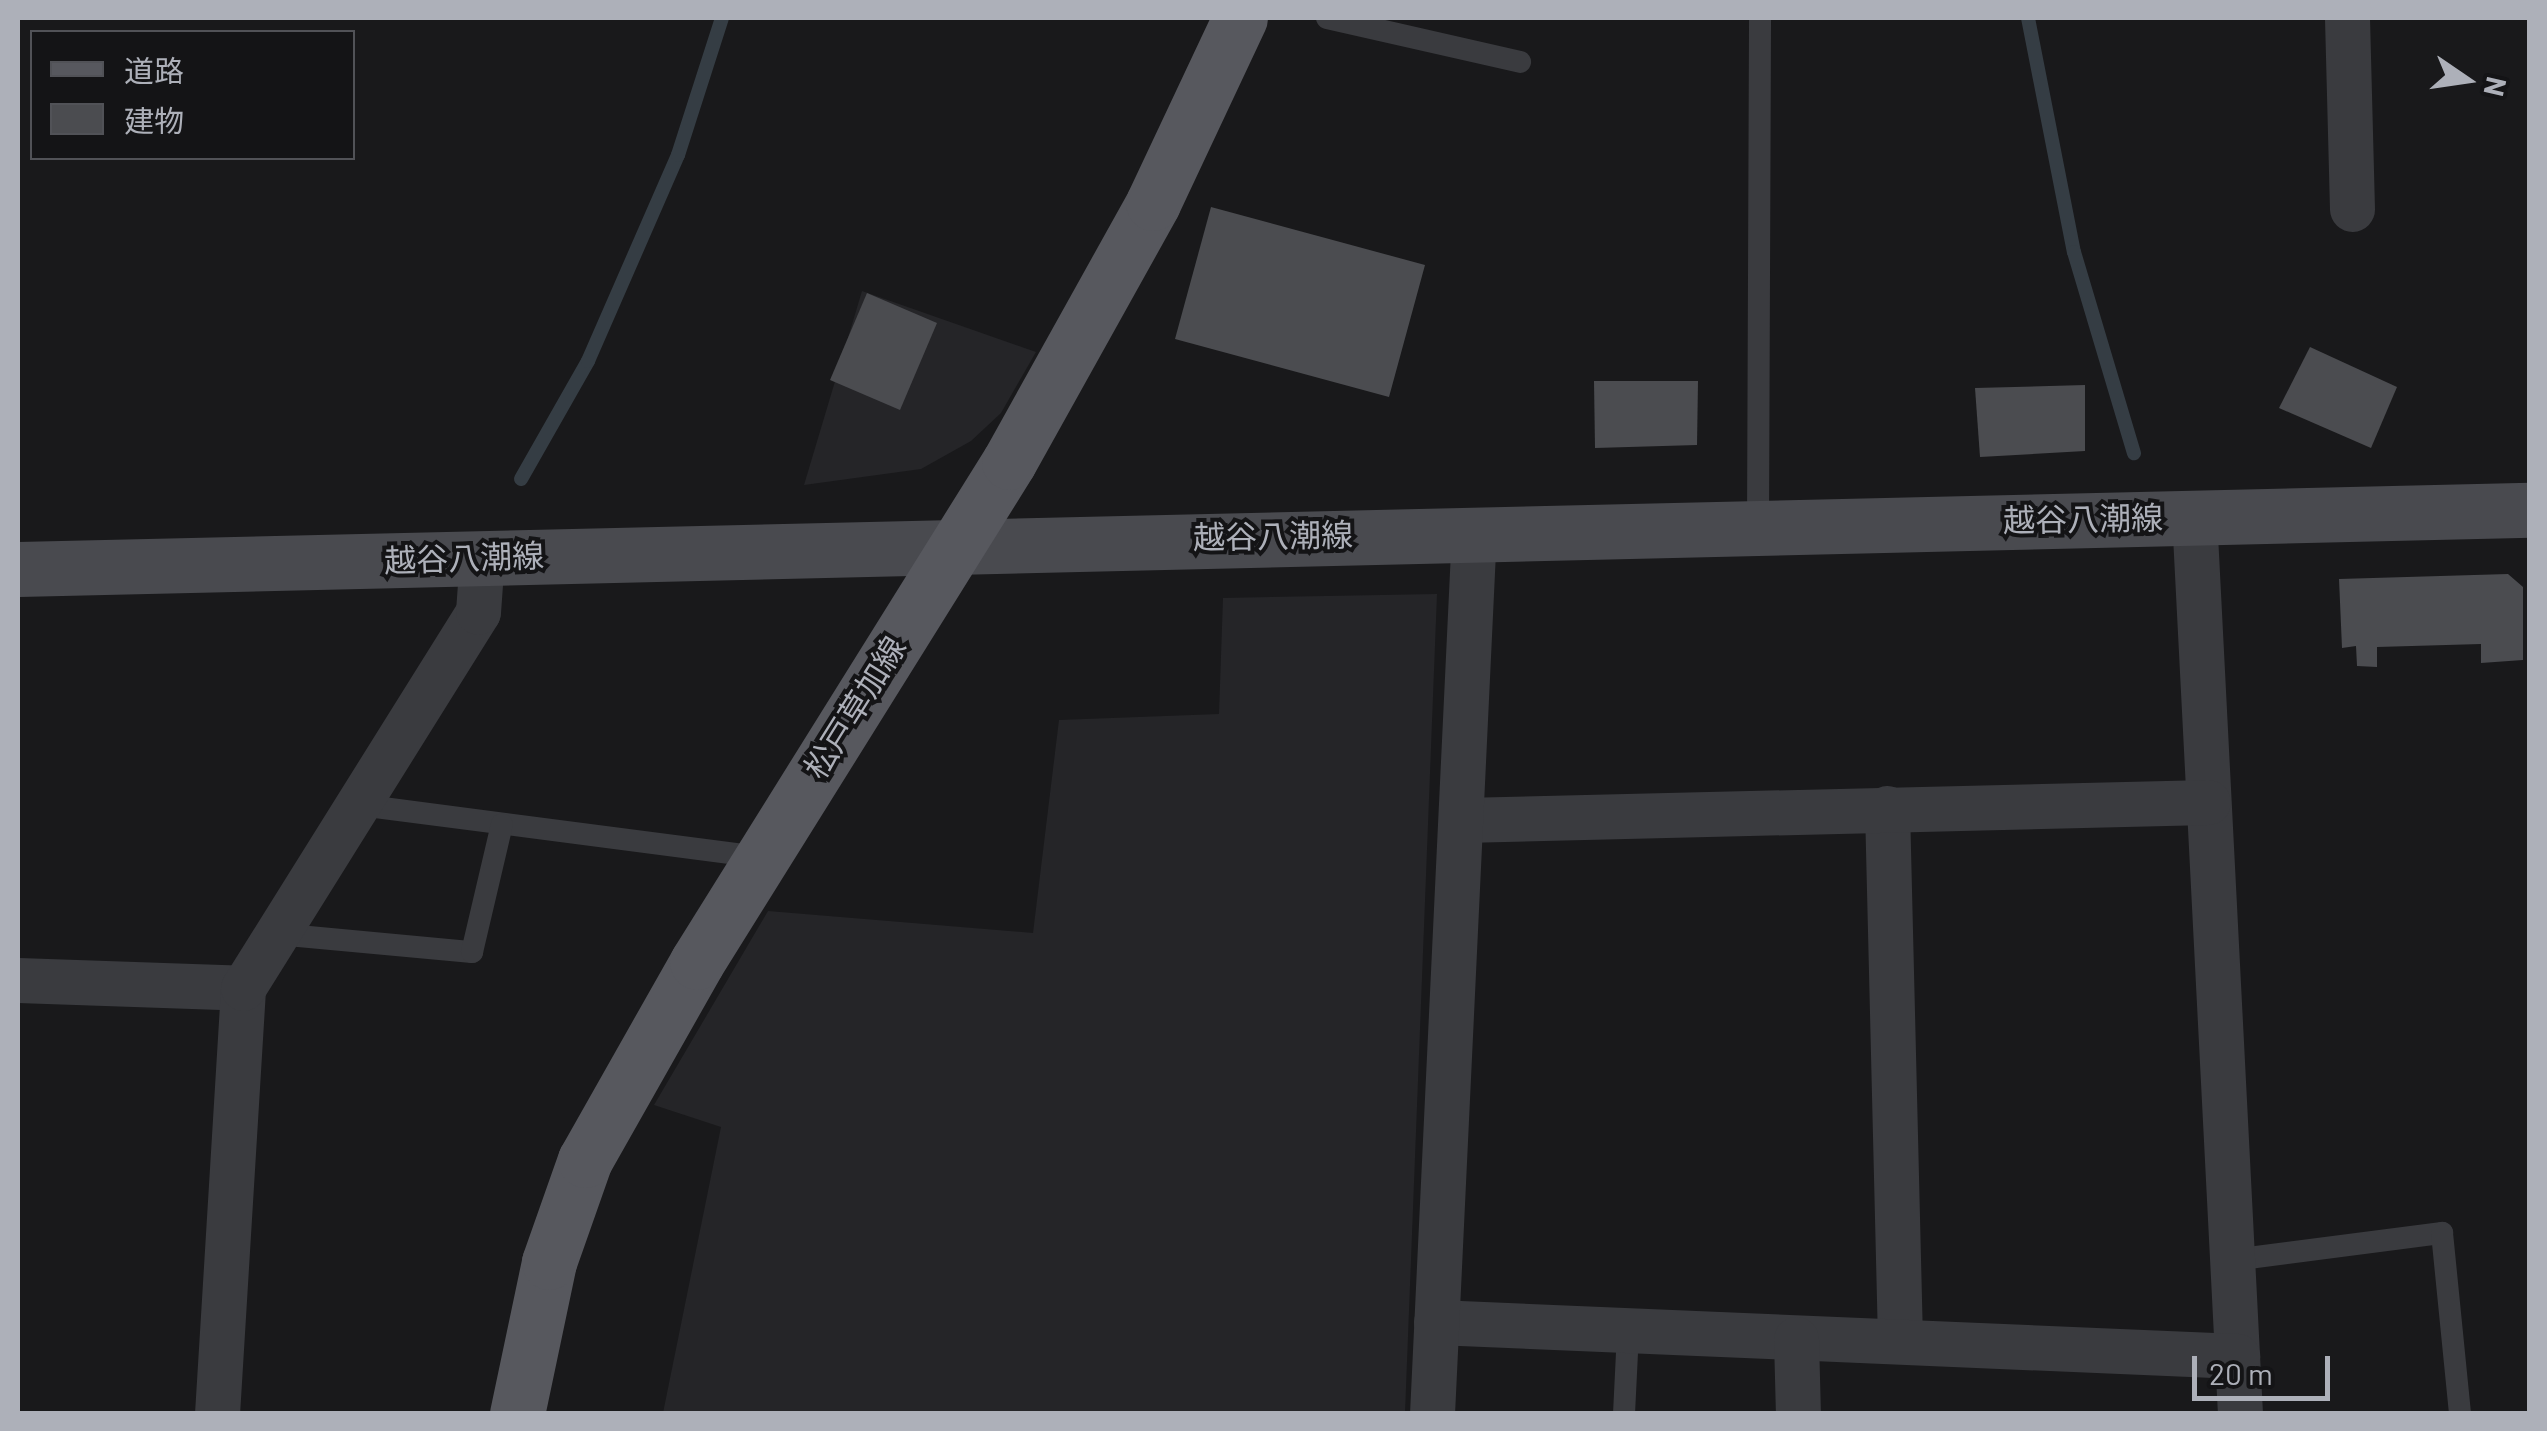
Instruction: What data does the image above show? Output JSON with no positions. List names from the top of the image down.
{
  "streets": {
    "main road": ["越谷八潮線", "松戸草加線"]
  },
  "crossings": [
    ["越谷八潮線", "松戸草加線"]
  ],
  "legend": ["道路", "建物"],
  "scale_bar": "20 m",
  "north": "right"
}
